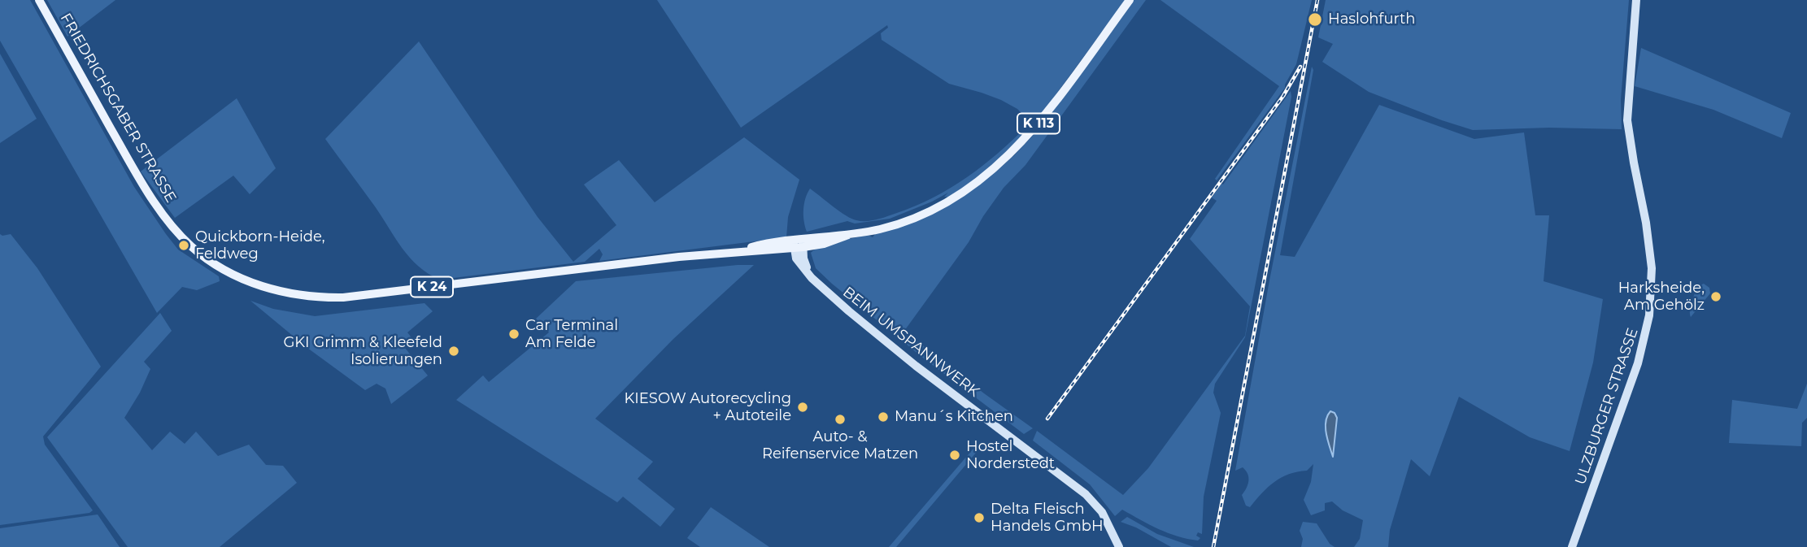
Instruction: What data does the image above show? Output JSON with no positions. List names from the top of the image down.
{
  "streets": {
    "main road": [
      "FRIEDRICHSGABER STRASSE",
      "K 113",
      "K 24",
      "BEIM UMSPANNWERK",
      "ULZBURGER STRASSE"
    ]
  },
  "crossings": [
    ["FRIEDRICHSGABER STRASSE", "K 113"],
    ["K 113", "BEIM UMSPANNWERK"]
  ],
  "places": [
    "Haslohfurth",
    "Quickborn-Heide, Feldweg",
    "Harksheide, Am Gehölz",
    "Car Terminal Am Felde",
    "GKI Grimm & Kleefeld Isolierungen",
    "KIESOW Autorecycling + Autoteile",
    "Manu´s Kitchen",
    "Auto- & Reifenservice Matzen",
    "Hostel Norderstedt",
    "Delta Fleisch Handels GmbH"
  ]
}
